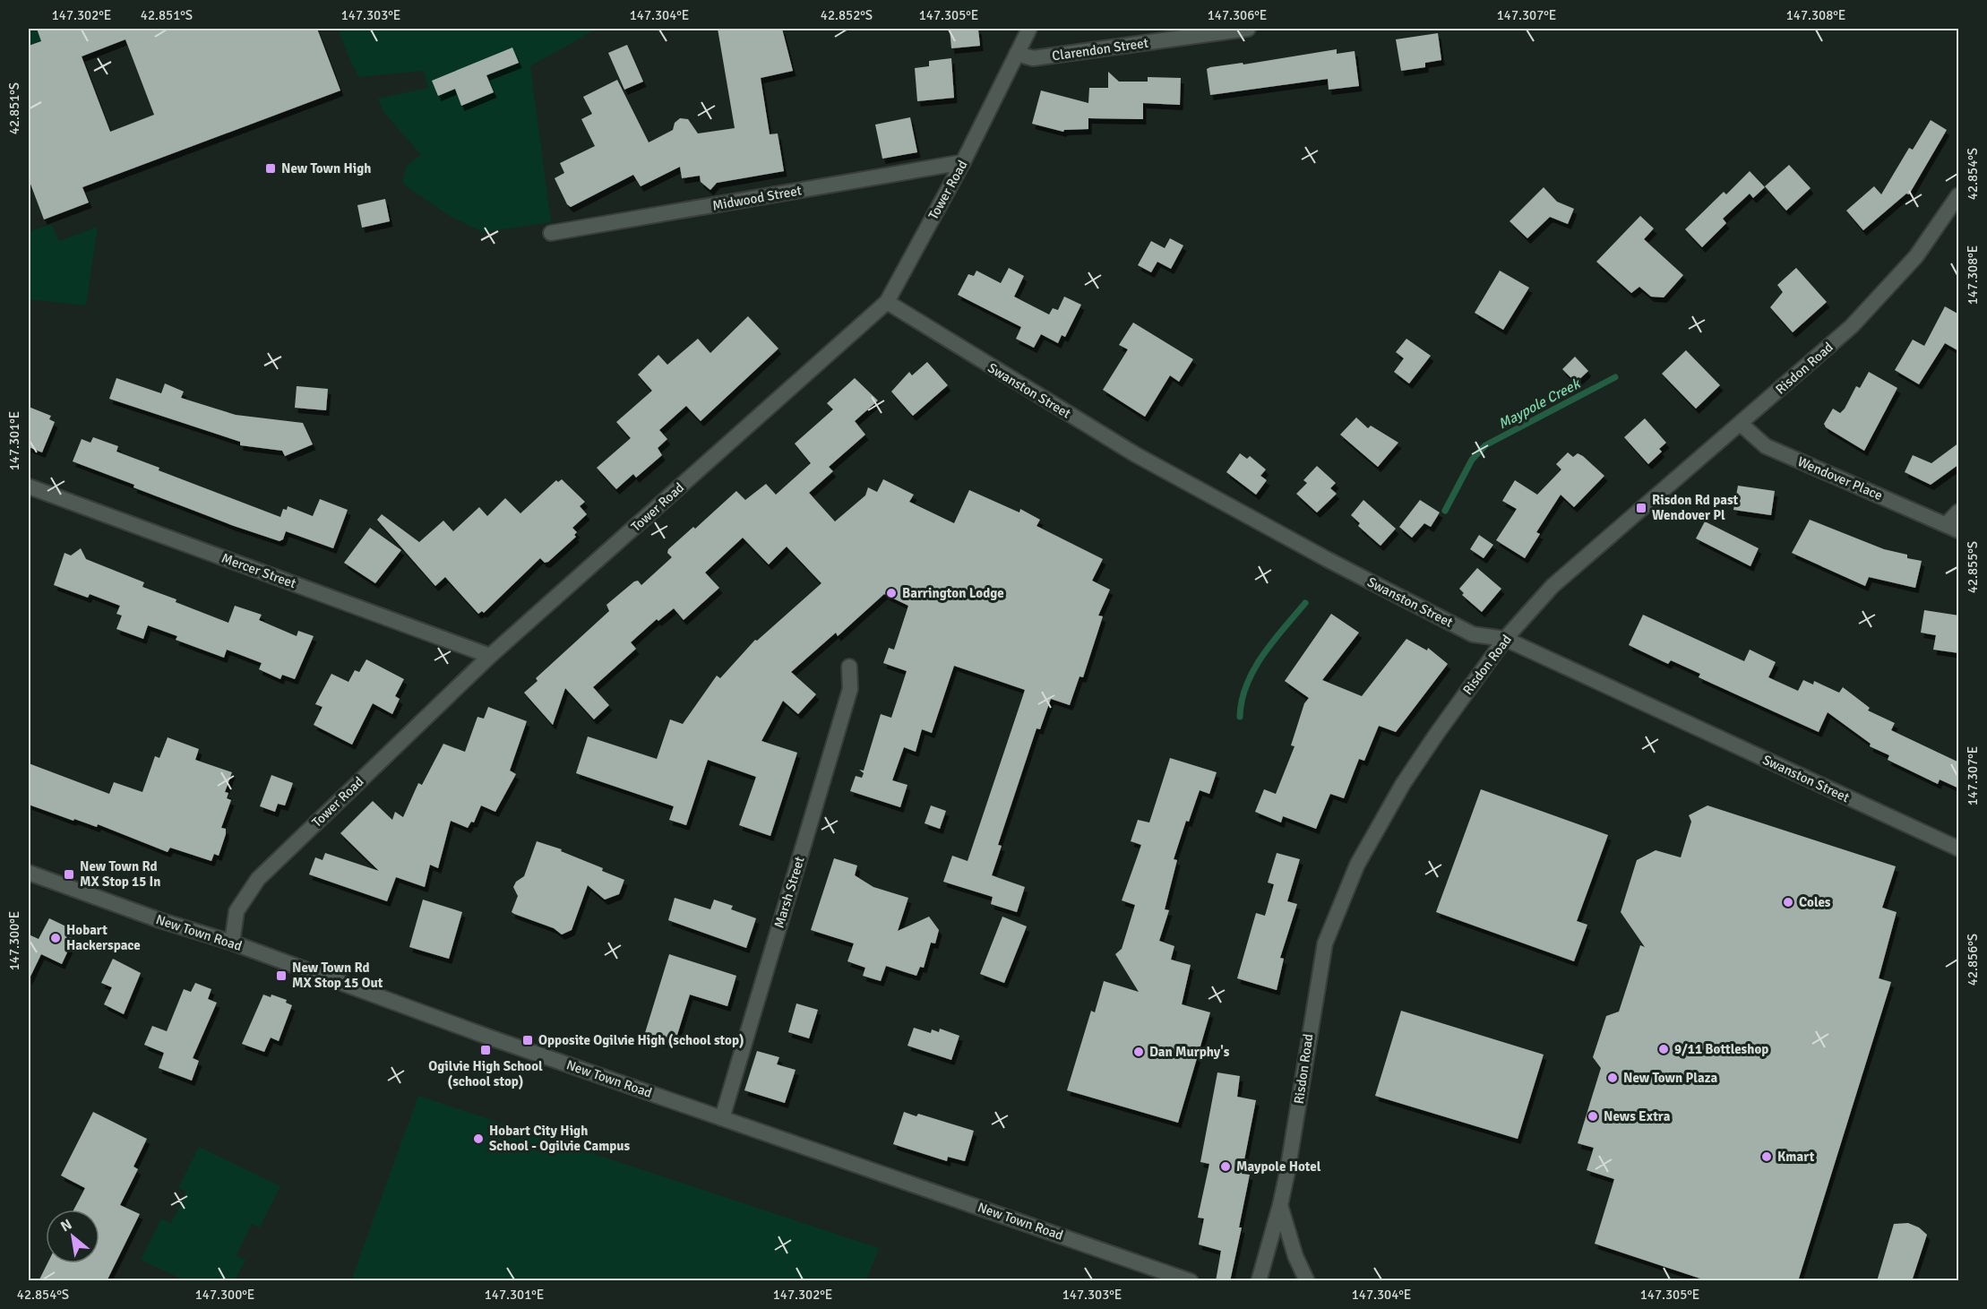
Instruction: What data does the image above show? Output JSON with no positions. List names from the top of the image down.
{
  "streets": {
    "street": [
      "Clarendon Street",
      "Tower Road",
      "Midwood Street",
      "Risdon Road",
      "Swanston Street",
      "Wendover Place",
      "Mercer Street",
      "Marsh Street",
      "New Town Road"
    ]
  },
  "crossings": [
    ["Clarendon Street", "Tower Road"],
    ["Tower Road", "Midwood Street"],
    ["Tower Road", "Swanston Street"],
    ["Tower Road", "Mercer Street"],
    ["Tower Road", "New Town Road"],
    ["Risdon Road", "Swanston Street"],
    ["Risdon Road", "Wendover Place"],
    ["Marsh Street", "New Town Road"]
  ],
  "water": ["Maypole Creek"],
  "places": {
    "transit": [
      "New Town High",
      "Risdon Rd past Wendover Pl",
      "New Town Rd MX Stop 15 In",
      "New Town Rd MX Stop 15 Out",
      "Opposite Ogilvie High (school stop)",
      "Ogilvie High School (school stop)"
    ],
    "other": [
      "Barrington Lodge",
      "Coles",
      "Hobart Hackerspace",
      "9/11 Bottleshop",
      "Dan Murphy's",
      "New Town Plaza",
      "News Extra",
      "Hobart City High School - Ogilvie Campus",
      "Kmart",
      "Maypole Hotel"
    ]
  },
  "north": "top left",
  "coordinates": [
    "147.302°E",
    "42.851°S",
    "147.303°E",
    "147.304°E",
    "42.852°S",
    "147.305°E",
    "147.306°E",
    "147.307°E",
    "147.308°E",
    "42.854°S",
    "147.301°E",
    "42.855°S",
    "147.300°E",
    "42.856°S"
  ]
}
